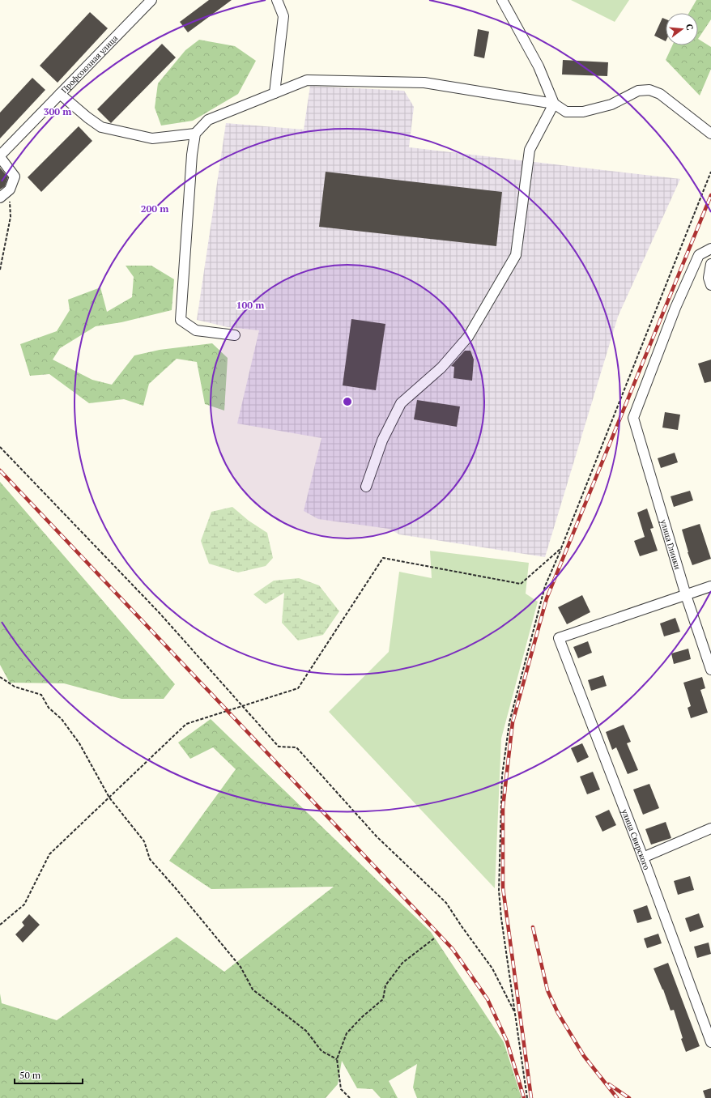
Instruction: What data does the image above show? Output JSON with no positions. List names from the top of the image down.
{
  "streets": {
    "street": ["Профсоюзная улица", "улица Глинки", "улица Свирского"]
  },
  "crossings": [
    ["улица Глинки", "улица Свирского"]
  ],
  "scale_bar": "50 m",
  "north": "right",
  "rings": ["300 m", "200 m", "100 m"]
}
